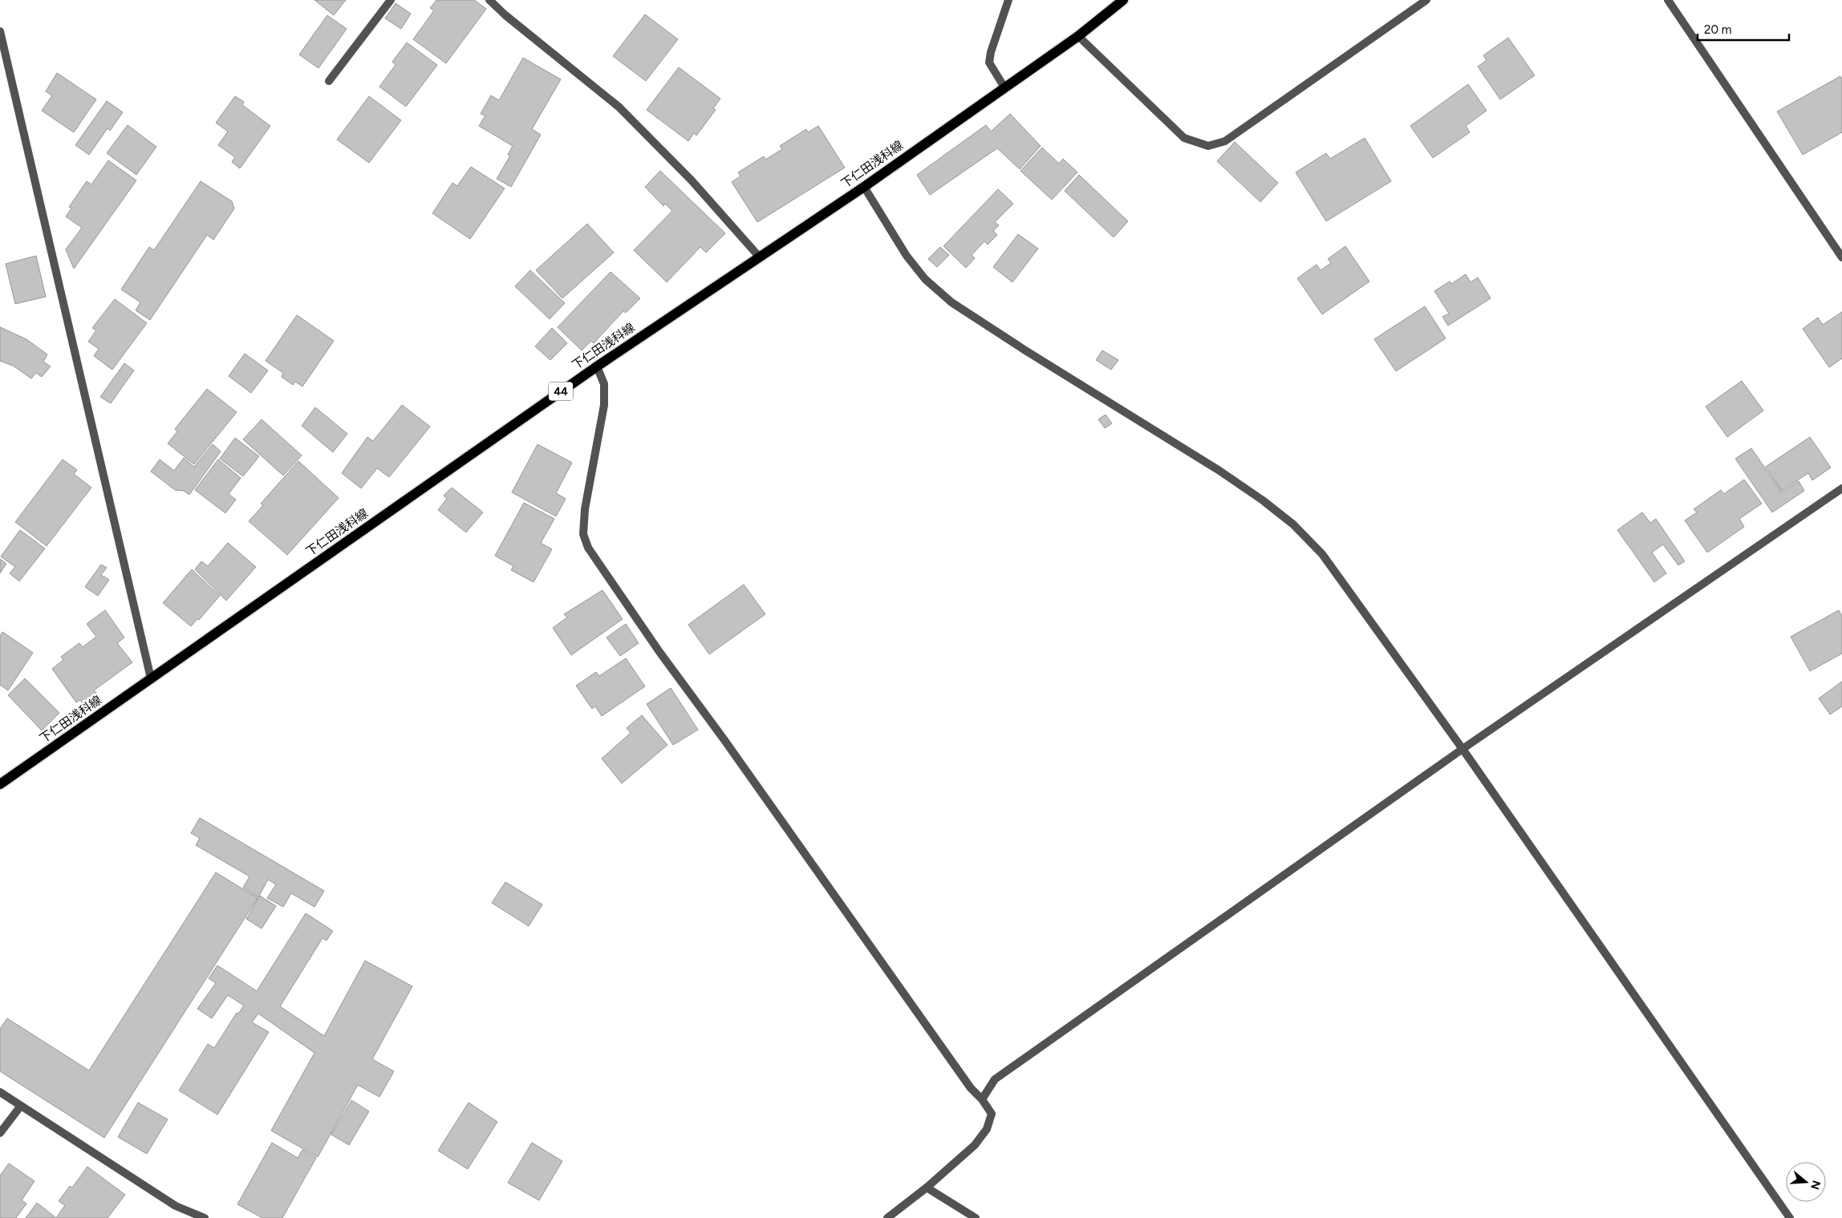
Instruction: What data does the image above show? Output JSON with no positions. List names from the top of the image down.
{
  "streets": {
    "main road": ["下仁田浅科線", "44"]
  },
  "scale_bar": "20 m",
  "north": "right"
}
